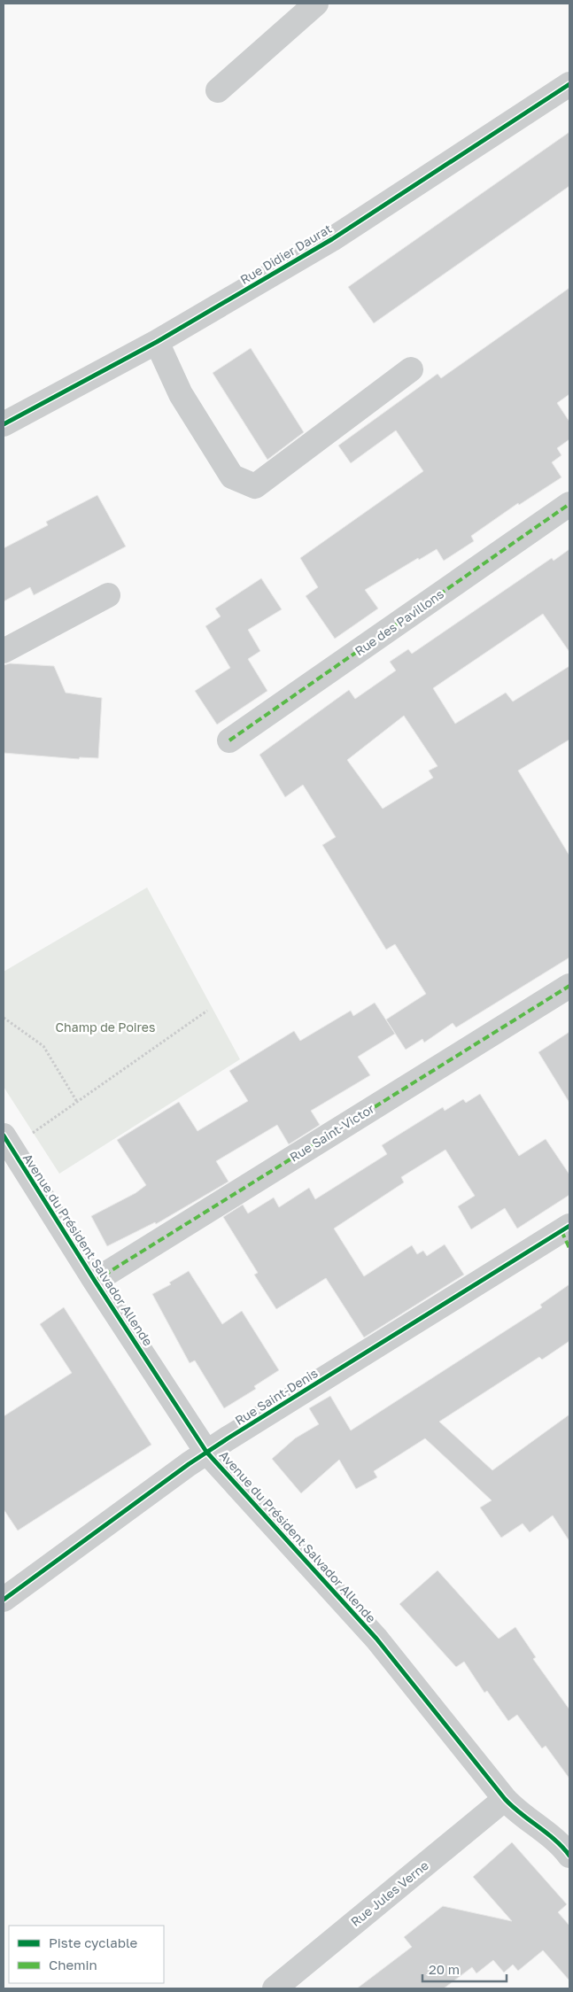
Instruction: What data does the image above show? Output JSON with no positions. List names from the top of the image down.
{
  "streets": {
    "street": [
      "Rue Didier Daurat",
      "Rue des Pavillons",
      "Rue Saint-Victor",
      "Avenue du Président Salvador Allende",
      "Rue Saint-Denis",
      "Rue Jules Verne"
    ]
  },
  "crossings": [
    ["Rue Saint-Victor", "Avenue du Président Salvador Allende"],
    ["Avenue du Président Salvador Allende", "Rue Saint-Denis"],
    ["Avenue du Président Salvador Allende", "Rue Jules Verne"]
  ],
  "parks": ["Champ de Poires"],
  "legend": ["Piste cyclable", "Chemin"],
  "scale_bar": "20 m"
}
